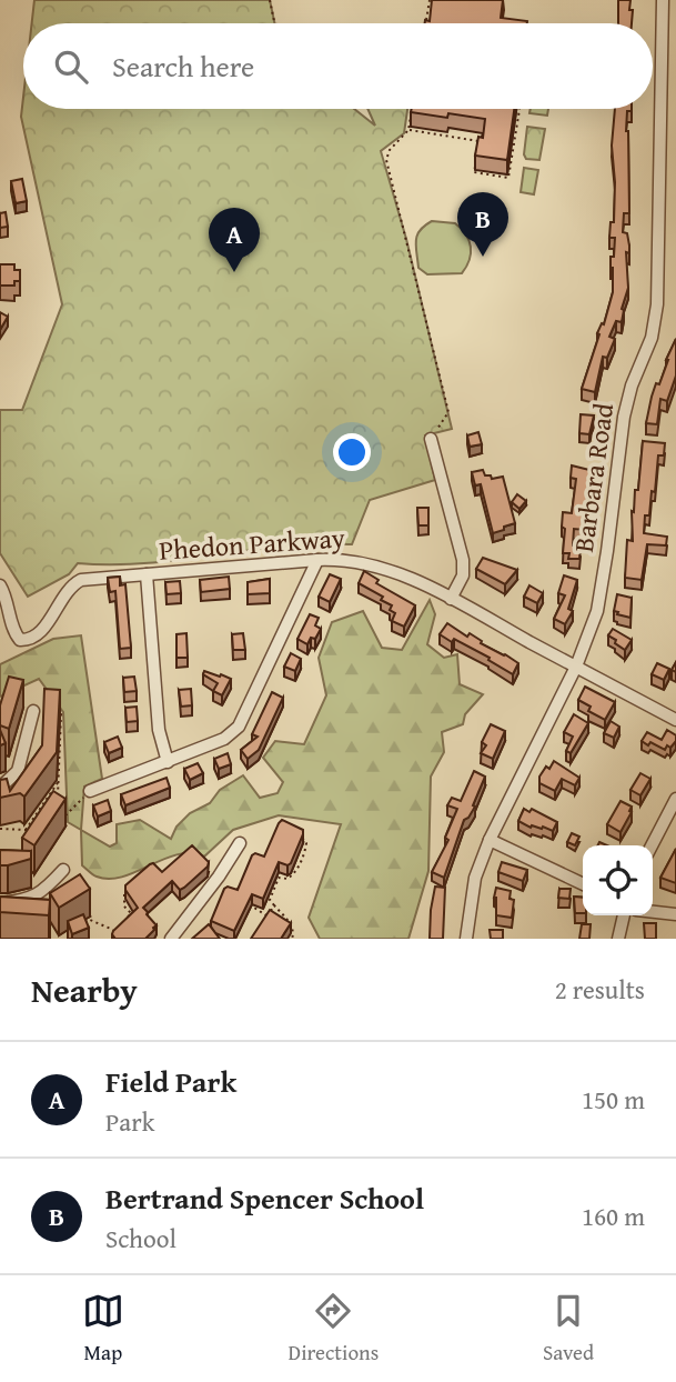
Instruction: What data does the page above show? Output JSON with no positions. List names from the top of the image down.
{
  "streets": {
    "street": ["Barbara Road", "Phedon Parkway"]
  },
  "crossings": [
    ["Barbara Road", "Phedon Parkway"]
  ],
  "page": {
    "search": "Search here",
    "pins": ["B", "A"],
    "heading": ["Nearby", "2 results"],
    "list": [
      {
        "mark": "A",
        "name": "Field Park",
        "note": "Park",
        "value": "150 m"
      },
      {
        "mark": "B",
        "name": "Bertrand Spencer School",
        "note": "School",
        "value": "160 m"
      }
    ],
    "nav": ["Map", "Directions", "Saved"]
  }
}
